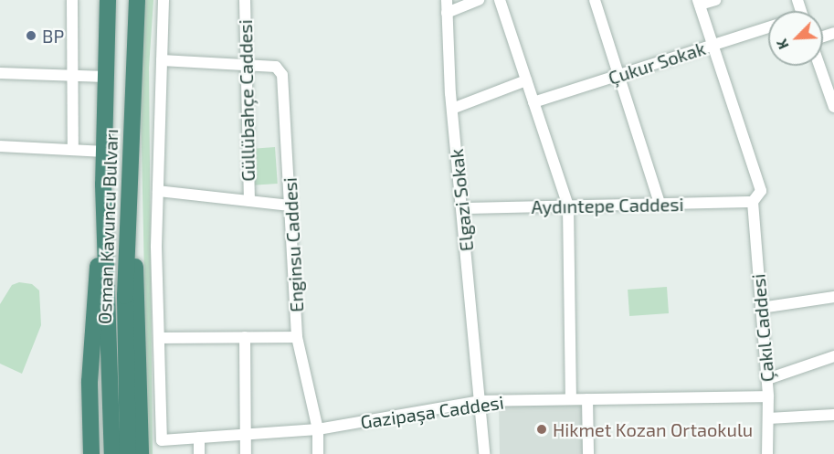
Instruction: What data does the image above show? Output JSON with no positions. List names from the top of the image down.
{
  "streets": {
    "highway": ["Osman Kavuncu Bulvarı"],
    "street": [
      "Çukur Sokak",
      "Güllübahçe Caddesi",
      "Elgazi Sokak",
      "Aydıntepe Caddesi",
      "Enginsu Caddesi",
      "Çakıl Caddesi",
      "Gazipaşa Caddesi"
    ]
  },
  "crossings": [
    ["Çukur Sokak", "Çakıl Caddesi"],
    ["Güllübahçe Caddesi", "Enginsu Caddesi"],
    ["Elgazi Sokak", "Aydıntepe Caddesi"],
    ["Elgazi Sokak", "Gazipaşa Caddesi"],
    ["Aydıntepe Caddesi", "Çakıl Caddesi"],
    ["Enginsu Caddesi", "Gazipaşa Caddesi"],
    ["Çakıl Caddesi", "Gazipaşa Caddesi"]
  ],
  "places": ["BP", "Hikmet Kozan Ortaokulu"],
  "north": "bottom left"
}
